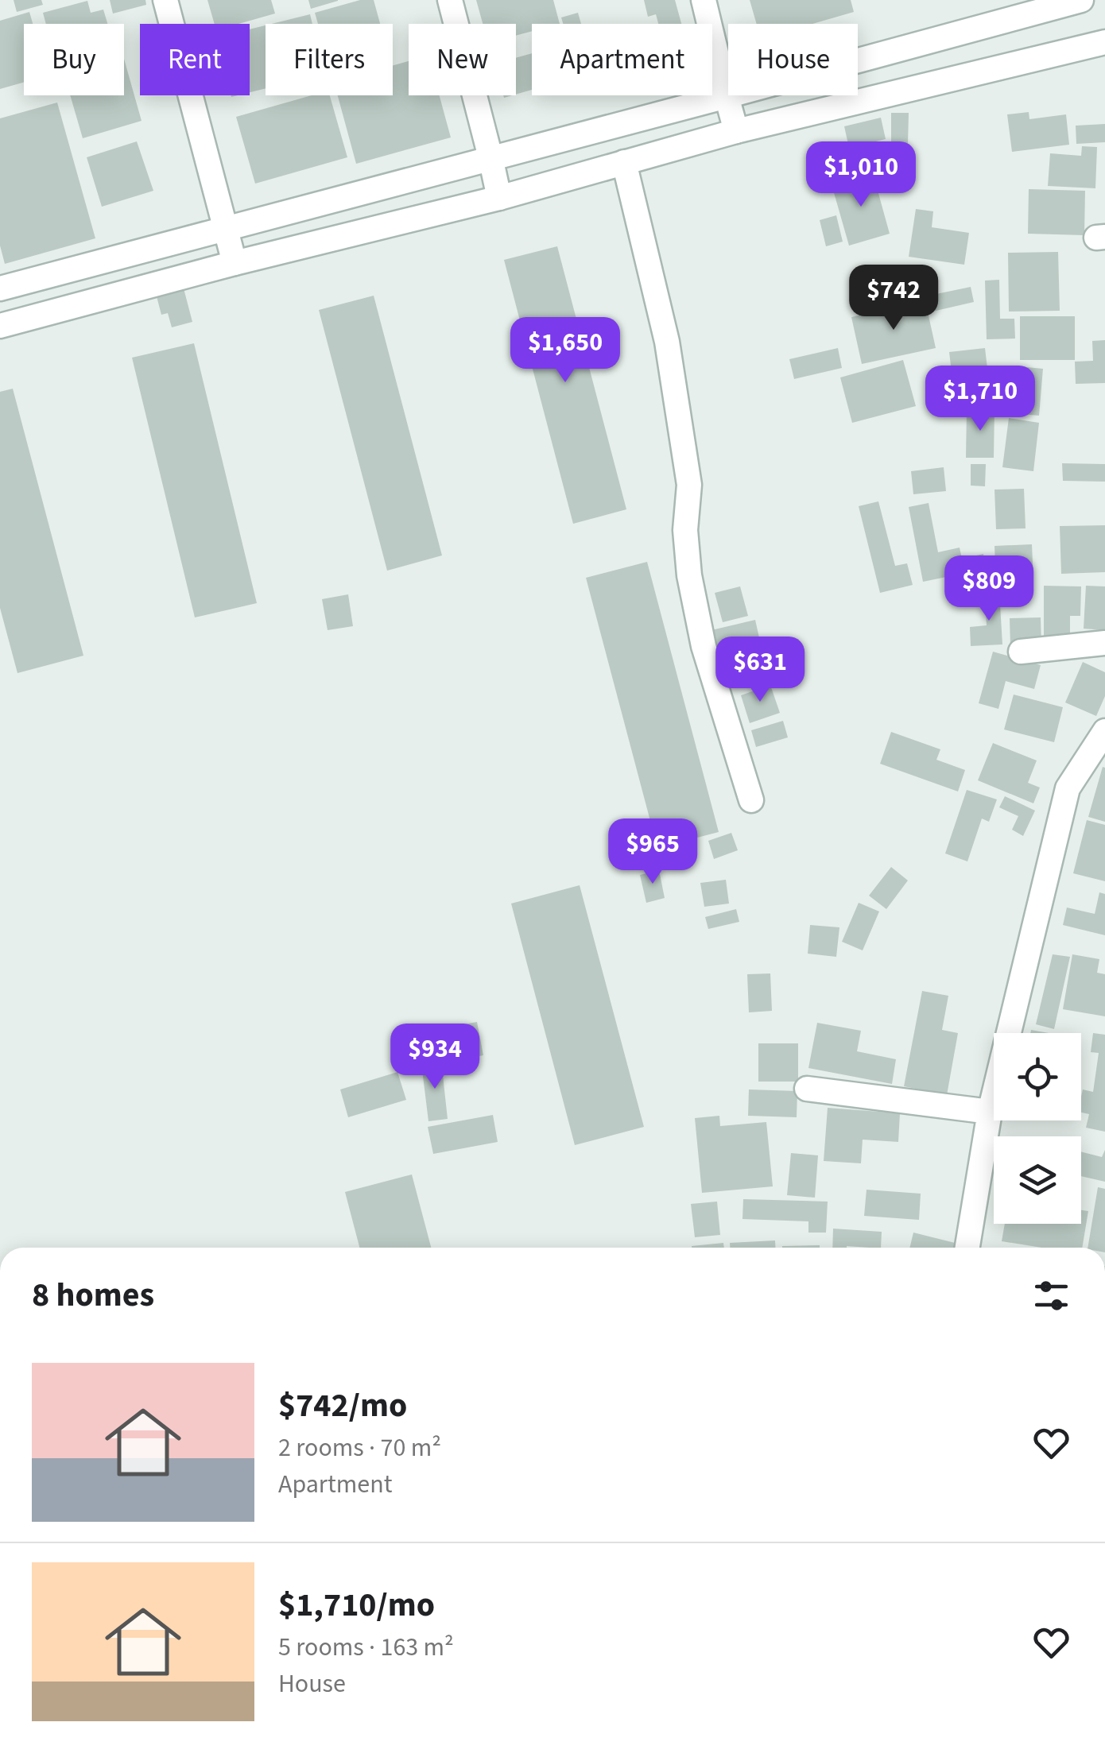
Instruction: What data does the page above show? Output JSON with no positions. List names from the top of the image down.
{
  "page": {
    "chip": [
      "Buy",
      "Rent",
      "Filters",
      "New",
      "Apartment",
      "House"
    ],
    "price": [
      "$1,010",
      "$742",
      "$1,650",
      "$1,710",
      "$809",
      "$631",
      "$965",
      "$934"
    ],
    "heading": "8 homes",
    "list": [
      {
        "name": "$742/mo",
        "note": "2 rooms · 70 m² · Apartment"
      },
      {
        "name": "$1,710/mo",
        "note": "5 rooms · 163 m² · House"
      }
    ]
  }
}
